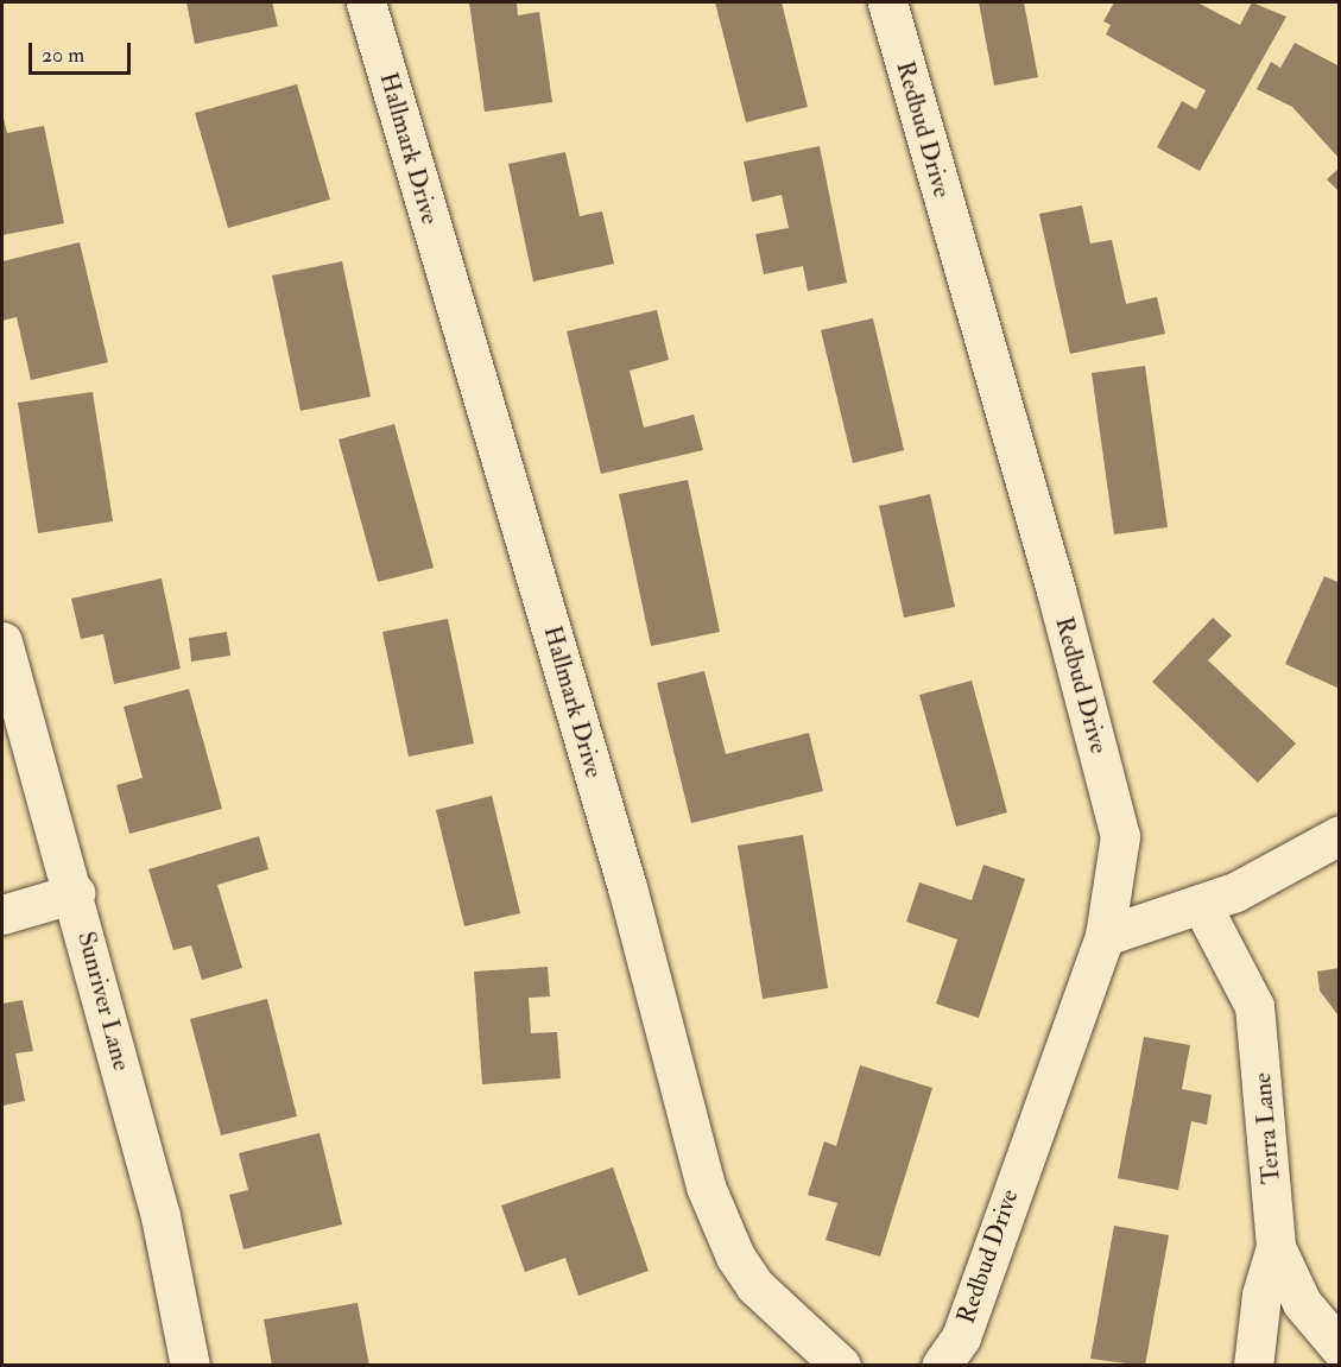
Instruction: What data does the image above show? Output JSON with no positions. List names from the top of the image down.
{
  "streets": {
    "street": [
      "Redbud Drive",
      "Hallmark Drive",
      "Sunriver Lane",
      "Terra Lane"
    ]
  },
  "scale_bar": "20 m"
}
